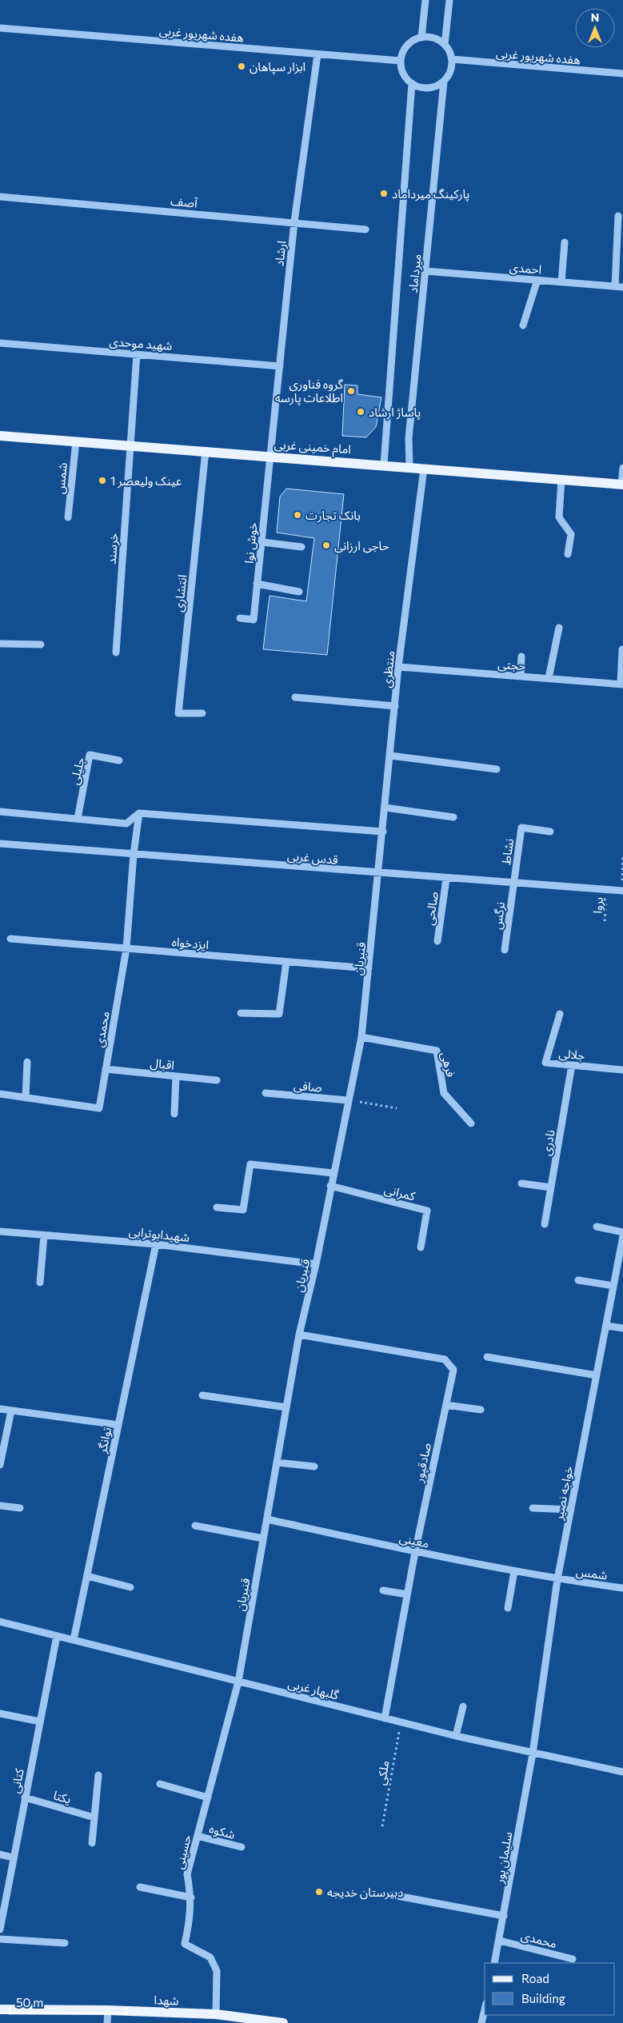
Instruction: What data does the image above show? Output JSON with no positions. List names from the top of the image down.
{
  "streets": {
    "main road": ["امام خمینی غربی", "شهدا"],
    "street": [
      "هفده شهریور غربی",
      "آصف",
      "ارشاد",
      "احمدی",
      "میرداماد",
      "شهید موحدی",
      "شمس",
      "خوش نوا",
      "خرسند",
      "انتشاری",
      "حجتی",
      "منتظری",
      "جلیلی",
      "نشاط",
      "قدس غربی",
      "صالحی",
      "نرگس",
      "ایزدخواه",
      "قنبریان",
      "محمدی",
      "جلالی",
      "اقبال",
      "فرهی",
      "صافی",
      "نادری",
      "کمرانی",
      "شهیدابوترابی",
      "توانگر",
      "صادقپور",
      "خواجه نصیر",
      "معینی",
      "گلبهار غربی",
      "کتانی",
      "یکتا",
      "شکوه",
      "حسینی",
      "سلیمان پور"
    ],
    "path": ["پروا", "ملکی"]
  },
  "crossings": [
    ["هفده شهریور غربی", "ارشاد"],
    ["هفده شهریور غربی", "میرداماد"],
    ["آصف", "ارشاد"],
    ["ارشاد", "شهید موحدی"],
    ["ارشاد", "امام خمینی غربی"],
    ["ارشاد", "خوش نوا"],
    ["احمدی", "میرداماد"],
    ["میرداماد", "امام خمینی غربی"],
    ["شهید موحدی", "خرسند"],
    ["امام خمینی غربی", "شمس"],
    ["امام خمینی غربی", "خوش نوا"],
    ["امام خمینی غربی", "خرسند"],
    ["امام خمینی غربی", "انتشاری"],
    ["امام خمینی غربی", "منتظری"],
    ["شمس", "خواجه نصیر"],
    ["شمس", "معینی"],
    ["حجتی", "منتظری"],
    ["منتظری", "قدس غربی"],
    ["منتظری", "قنبریان"],
    ["نشاط", "قدس غربی"],
    ["نشاط", "نرگس"],
    ["قدس غربی", "پروا"],
    ["قدس غربی", "صالحی"],
    ["قدس غربی", "نرگس"],
    ["قدس غربی", "قنبریان"],
    ["قدس غربی", "محمدی"],
    ["ایزدخواه", "قنبریان"],
    ["ایزدخواه", "محمدی"],
    ["قنبریان", "فرهی"],
    ["قنبریان", "صافی"],
    ["قنبریان", "کمرانی"],
    ["قنبریان", "شهیدابوترابی"],
    ["قنبریان", "صادقپور"],
    ["قنبریان", "معینی"],
    ["قنبریان", "گلبهار غربی"],
    ["قنبریان", "حسینی"],
    ["محمدی", "اقبال"],
    ["محمدی", "سلیمان پور"],
    ["جلالی", "نادری"],
    ["شهیدابوترابی", "توانگر"],
    ["توانگر", "گلبهار غربی"],
    ["صادقپور", "معینی"],
    ["صادقپور", "گلبهار غربی"],
    ["خواجه نصیر", "معینی"],
    ["خواجه نصیر", "گلبهار غربی"],
    ["خواجه نصیر", "سلیمان پور"],
    ["گلبهار غربی", "ملکی"],
    ["گلبهار غربی", "کتانی"],
    ["گلبهار غربی", "حسینی"],
    ["گلبهار غربی", "سلیمان پور"],
    ["کتانی", "یکتا"],
    ["شکوه", "حسینی"],
    ["حسینی", "شهدا"]
  ],
  "places": [
    "ابزار سپاهان",
    "پارکینگ میرداماد",
    "گروه فناوری اطلاعات پارسه",
    "پاساژ ارشاد",
    "عینک ولیعصر 1",
    "بانک تجارت",
    "حاجی ارزانی",
    "دبیرستان خدیجه"
  ],
  "legend": ["Road", "Building"],
  "scale_bar": "50 m",
  "north": "top"
}
